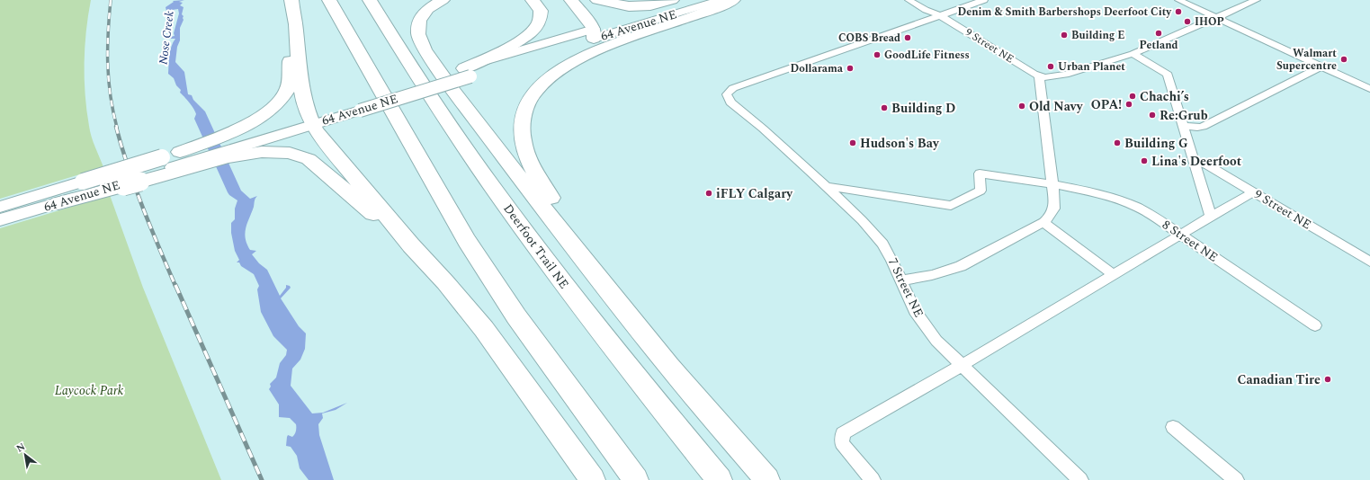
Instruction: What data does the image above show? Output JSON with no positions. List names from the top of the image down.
{
  "streets": {
    "highway": ["Deerfoot Trail NE"],
    "main road": ["64 Avenue NE"],
    "street": ["9 Street NE", "8 Street NE", "7 Street NE"]
  },
  "crossings": [
    ["9 Street NE", "7 Street NE"],
    ["8 Street NE", "7 Street NE"]
  ],
  "water": ["Nose Creek"],
  "parks": ["Laycock Park"],
  "places": [
    "Denim & Smith Barbershops Deerfoot City",
    "IHOP",
    "Petland",
    "Building E",
    "COBS Bread",
    "GoodLife Fitness",
    "Walmart Supercentre",
    "Urban Planet",
    "Dollarama",
    "Chachi’s",
    "OPA!",
    "Old Navy",
    "Building D",
    "Re:Grub",
    "Hudson's Bay",
    "Building G",
    "Lina's Deerfoot",
    "iFLY Calgary",
    "Canadian Tire"
  ],
  "north": "top left"
}
